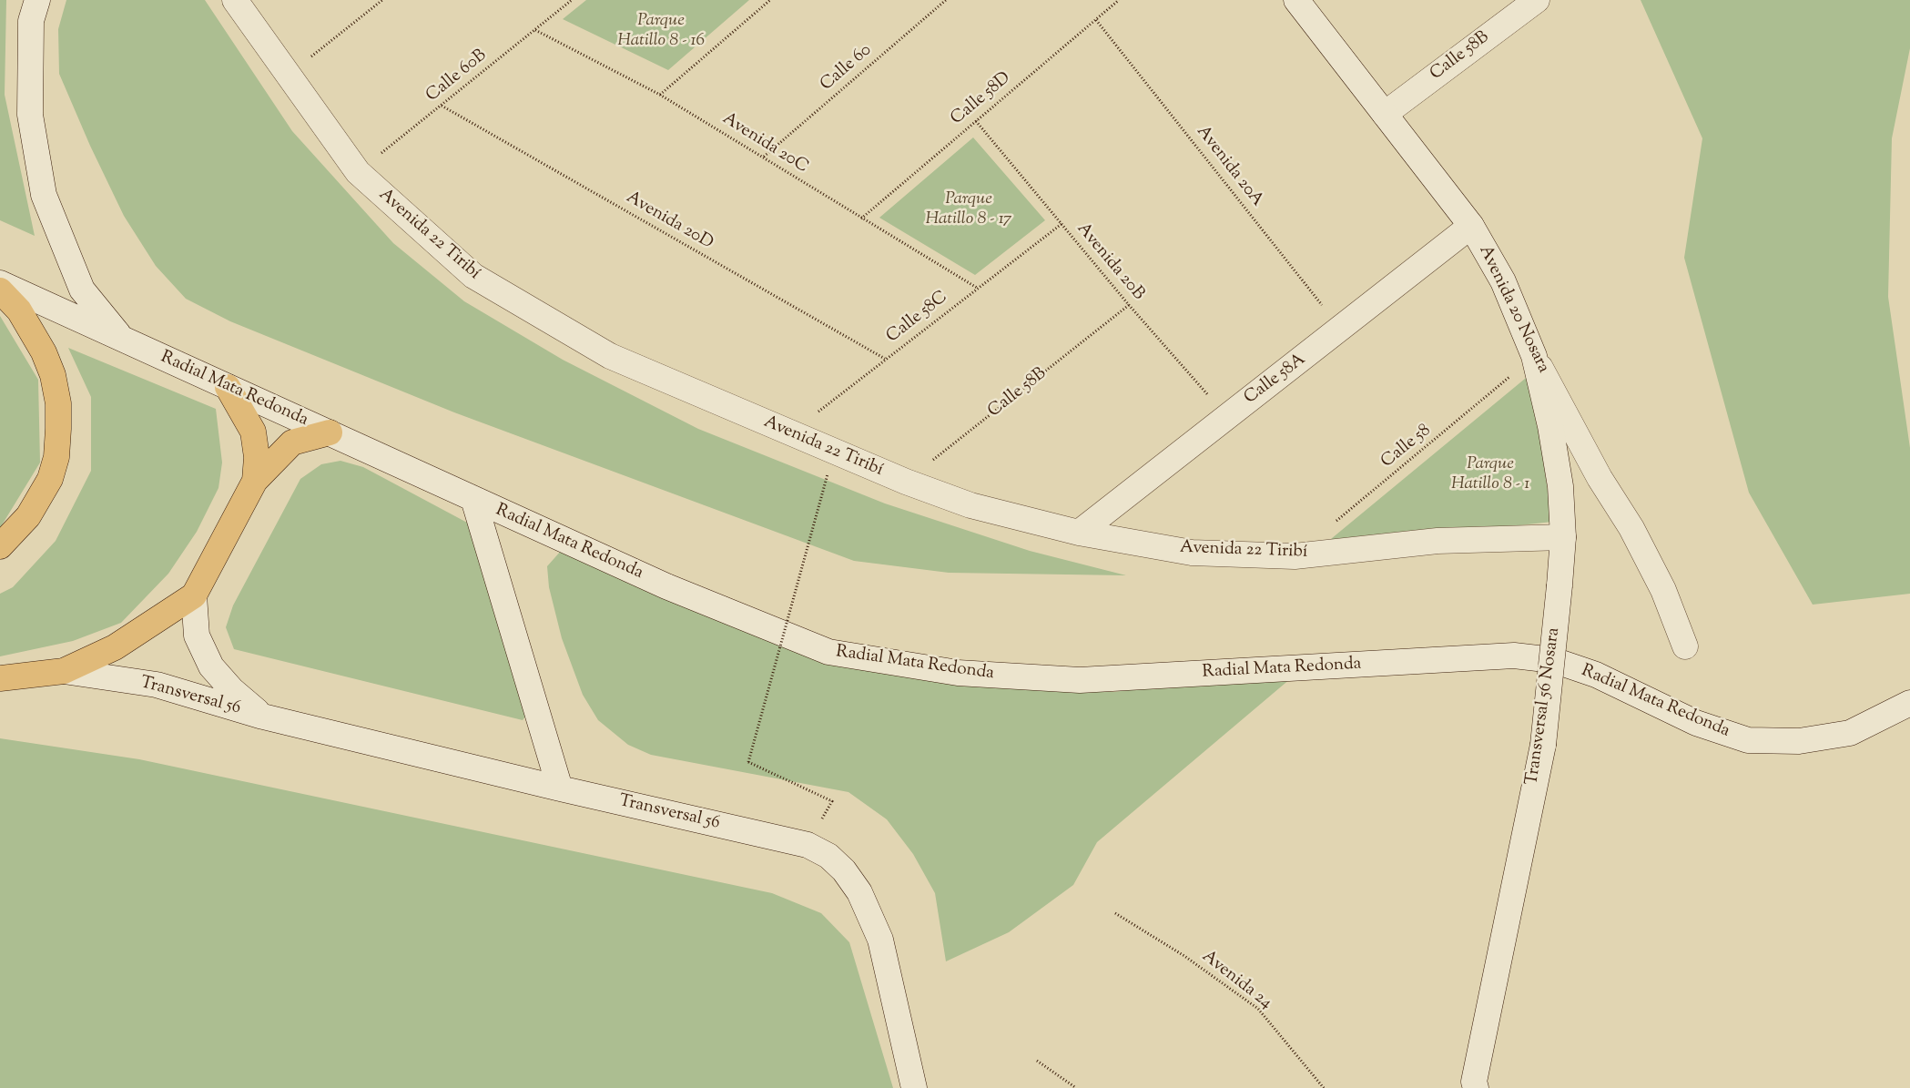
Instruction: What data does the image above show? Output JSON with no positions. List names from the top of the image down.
{
  "streets": {
    "street": [
      "Calle 58B",
      "Avenida 22 Tiribí",
      "Avenida 20 Nosara",
      "Calle 58A",
      "Radial Mata Redonda",
      "Transversal 56",
      "Transversal 56 Nosara"
    ],
    "path": [
      "Calle 60",
      "Calle 60B",
      "Calle 58D",
      "Avenida 20C",
      "Avenida 20A",
      "Avenida 20D",
      "Avenida 20B",
      "Calle 58C",
      "Calle 58",
      "Avenida 24"
    ]
  },
  "crossings": [
    ["Calle 58B", "Avenida 22 Tiribí"],
    ["Calle 58B", "Avenida 20B"],
    ["Calle 58B", "Avenida 20 Nosara"],
    ["Calle 60", "Avenida 20C"],
    ["Calle 60B", "Avenida 20C"],
    ["Calle 60B", "Avenida 20D"],
    ["Calle 60B", "Avenida 22 Tiribí"],
    ["Calle 58D", "Avenida 20C"],
    ["Calle 58D", "Avenida 20A"],
    ["Calle 58D", "Avenida 20B"],
    ["Avenida 20C", "Calle 58C"],
    ["Avenida 20A", "Calle 58A"],
    ["Avenida 20D", "Calle 58C"],
    ["Avenida 22 Tiribí", "Calle 58C"],
    ["Avenida 22 Tiribí", "Calle 58A"],
    ["Avenida 22 Tiribí", "Transversal 56 Nosara"],
    ["Avenida 20B", "Calle 58C"],
    ["Avenida 20B", "Calle 58A"],
    ["Avenida 20 Nosara", "Calle 58A"],
    ["Avenida 20 Nosara", "Calle 58"],
    ["Avenida 20 Nosara", "Transversal 56 Nosara"],
    ["Calle 58", "Transversal 56 Nosara"]
  ],
  "parks": ["Parque Hatillo 8 - 16", "Parque Hatillo 8 - 17", "Parque Hatillo 8 - 1"]
}
